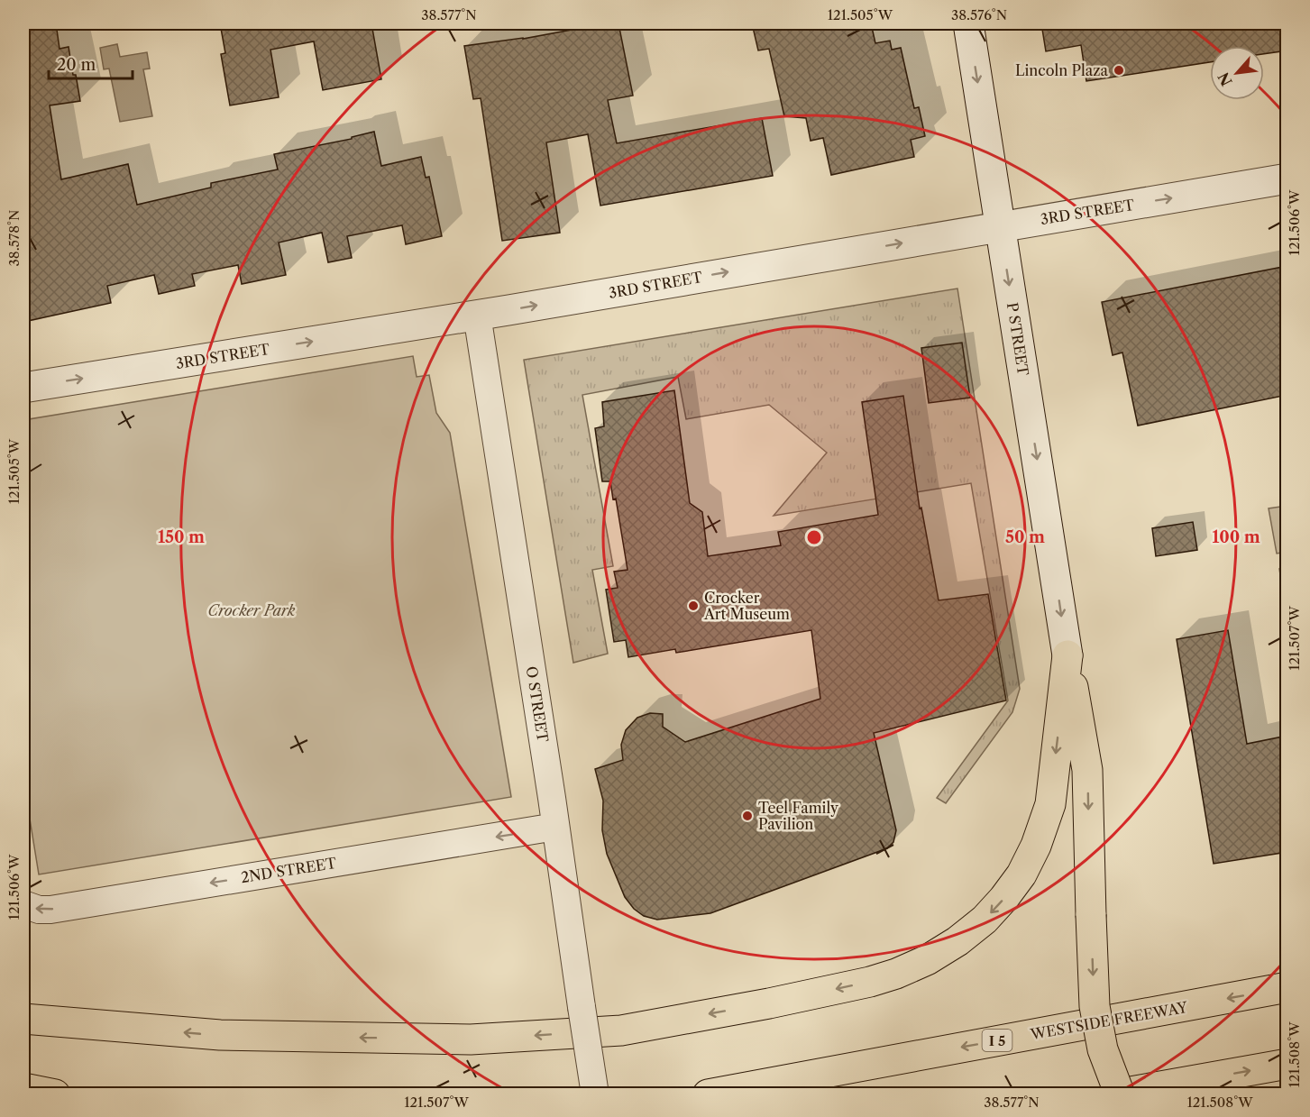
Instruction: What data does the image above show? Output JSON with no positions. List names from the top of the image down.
{
  "streets": {
    "highway": ["WESTSIDE FREEWAY", "I 5"],
    "street": [
      "3RD STREET",
      "P STREET",
      "O STREET",
      "2ND STREET"
    ]
  },
  "crossings": [
    ["3RD STREET", "P STREET"],
    ["3RD STREET", "O STREET"],
    ["O STREET", "2ND STREET"]
  ],
  "one_way": [
    "3RD STREET",
    "P STREET",
    "2ND STREET",
    "WESTSIDE FREEWAY"
  ],
  "parks": ["Crocker Park"],
  "places": ["Lincoln Plaza", "Crocker Art Museum", "Teel Family Pavilion"],
  "scale_bar": "20 m",
  "north": "bottom left",
  "coordinates": [
    "38.577°N",
    "121.505°W",
    "38.576°N",
    "121.506°W",
    "38.578°N",
    "121.507°W",
    "121.508°W"
  ],
  "rings": ["50 m", "100 m", "150 m"]
}
